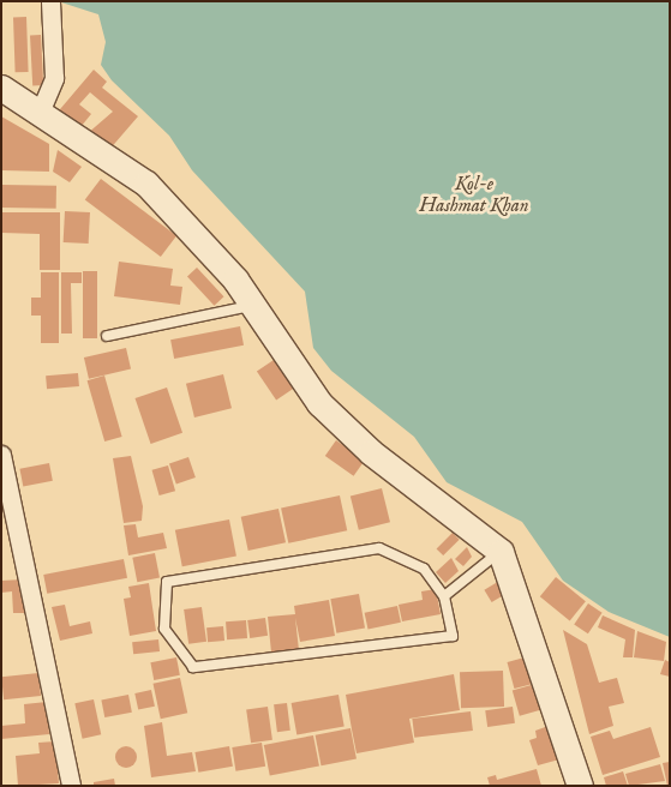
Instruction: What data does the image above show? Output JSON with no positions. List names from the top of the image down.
{
  "water": ["Kol-e Hashmat Khan"]
}
